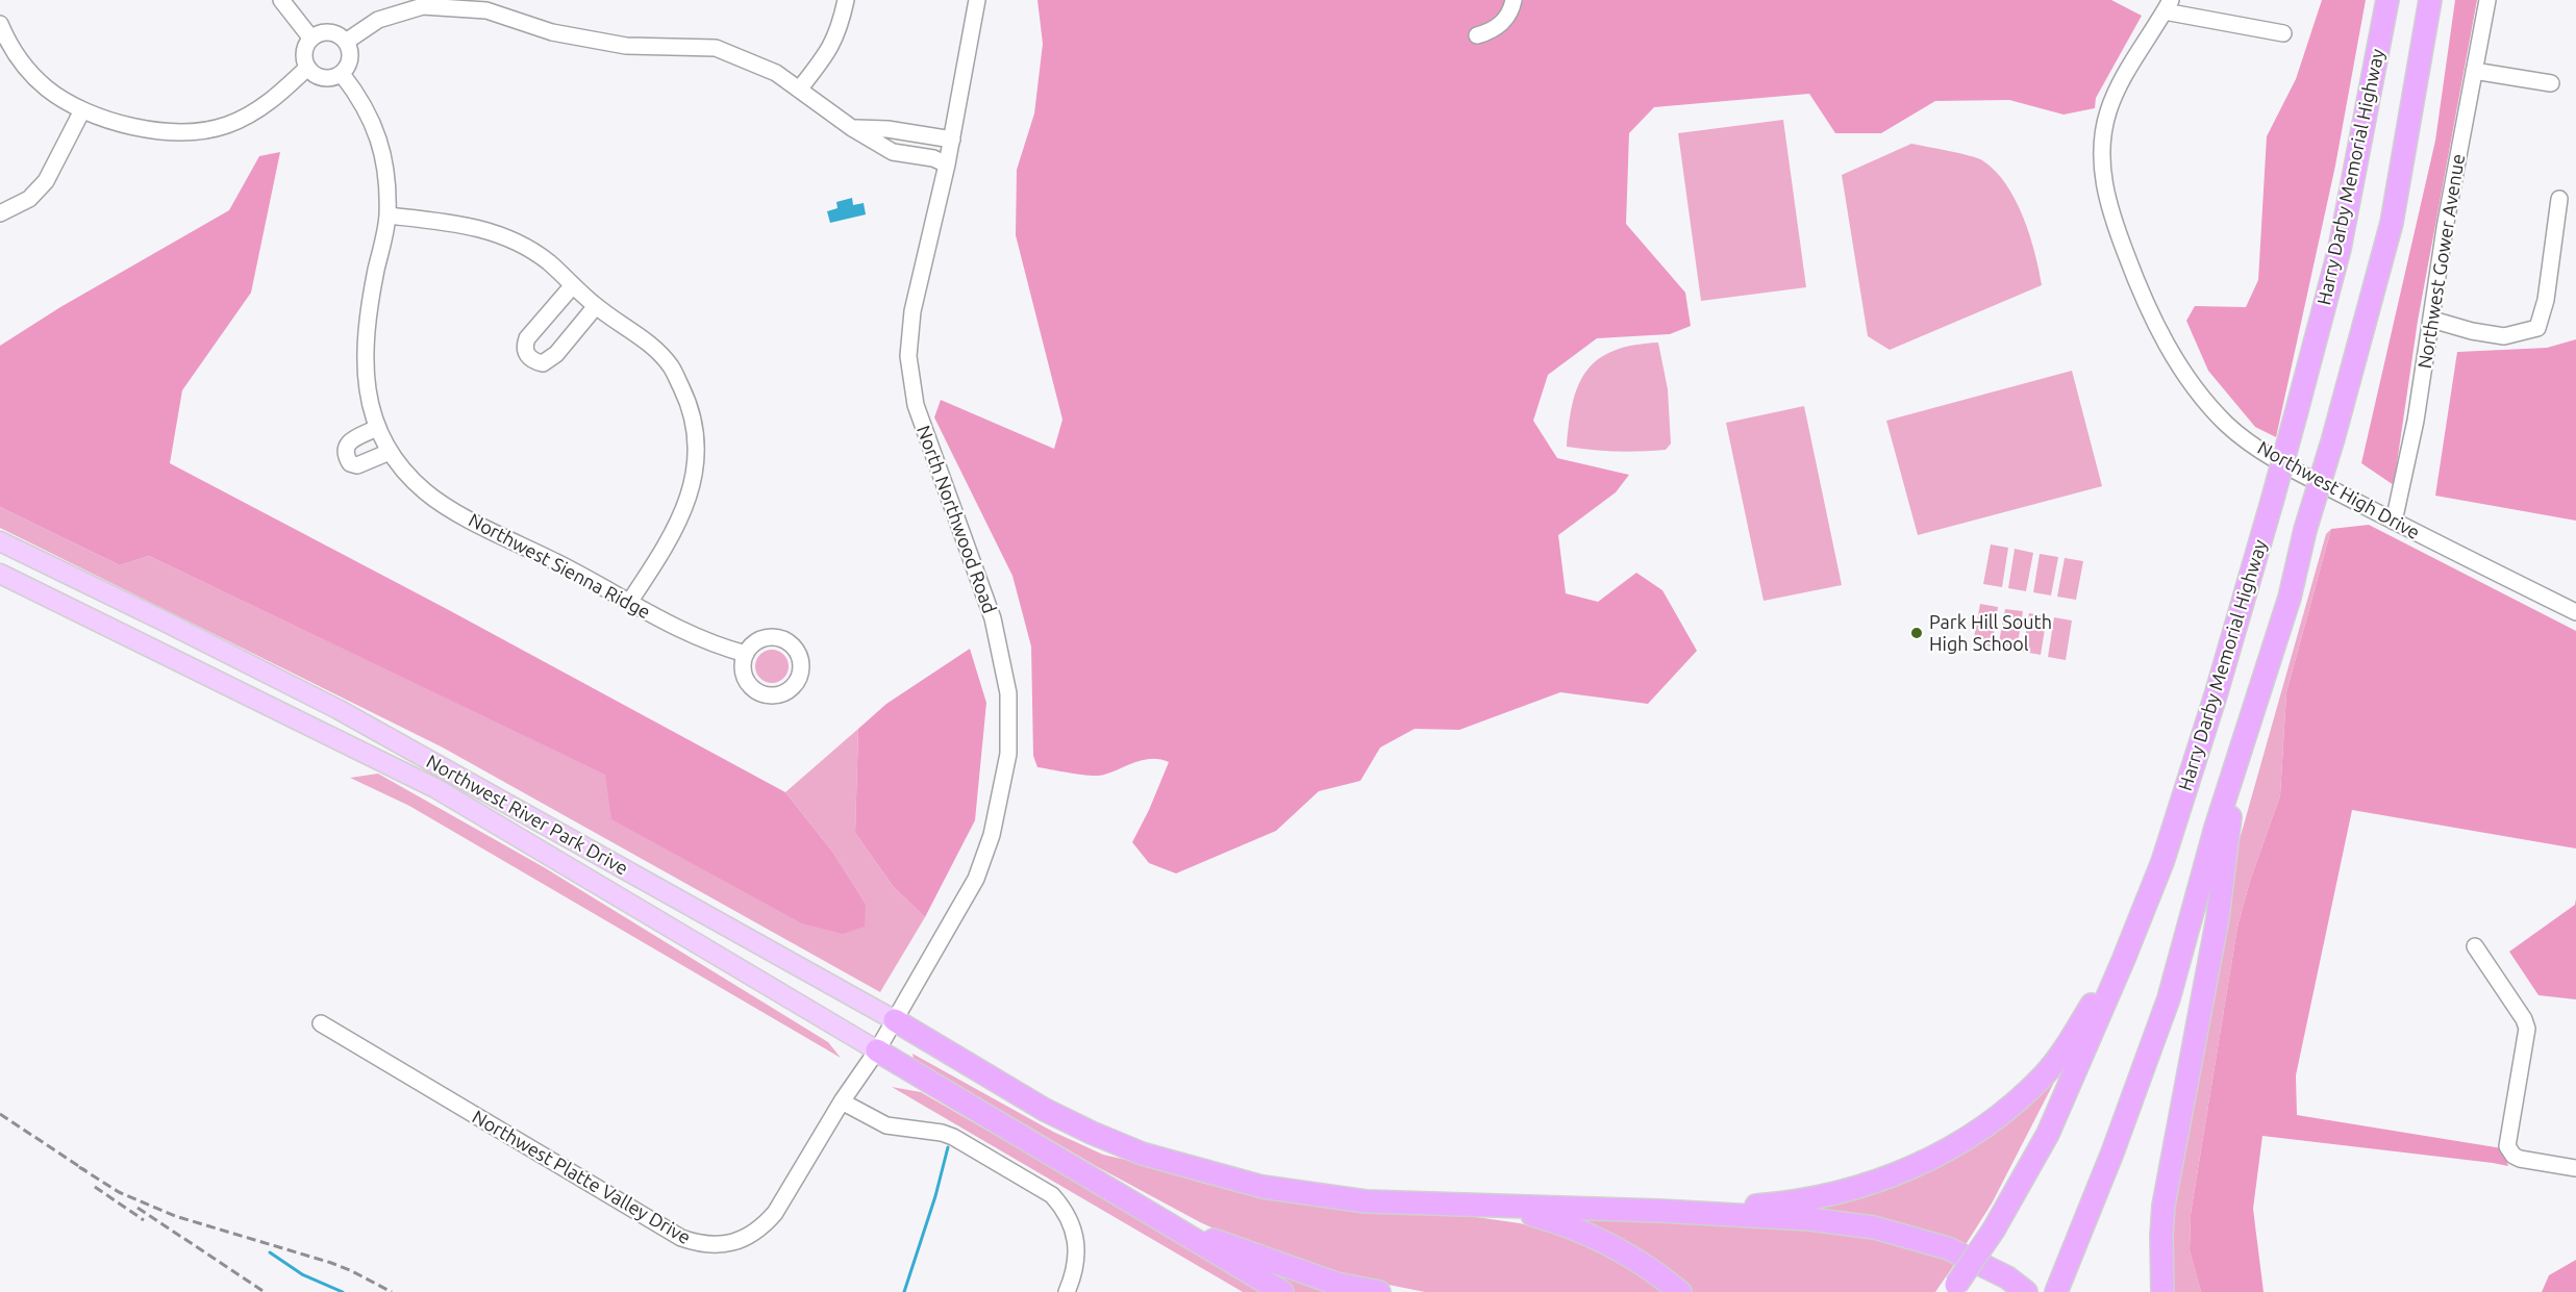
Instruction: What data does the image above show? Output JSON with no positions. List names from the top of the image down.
{
  "streets": {
    "highway": ["Harry Darby Memorial Highway", "Northwest River Park Drive"],
    "street": [
      "Northwest Gower Avenue",
      "Northwest High Drive",
      "North Northwood Road",
      "Northwest Sienna Ridge",
      "Northwest Platte Valley Drive"
    ]
  },
  "crossings": [
    ["Northwest Gower Avenue", "Northwest High Drive"],
    ["North Northwood Road", "Northwest River Park Drive"],
    ["North Northwood Road", "Northwest Platte Valley Drive"],
    ["Northwest River Park Drive", "Northwest Platte Valley Drive"]
  ],
  "places": ["Park Hill South High School"]
}
